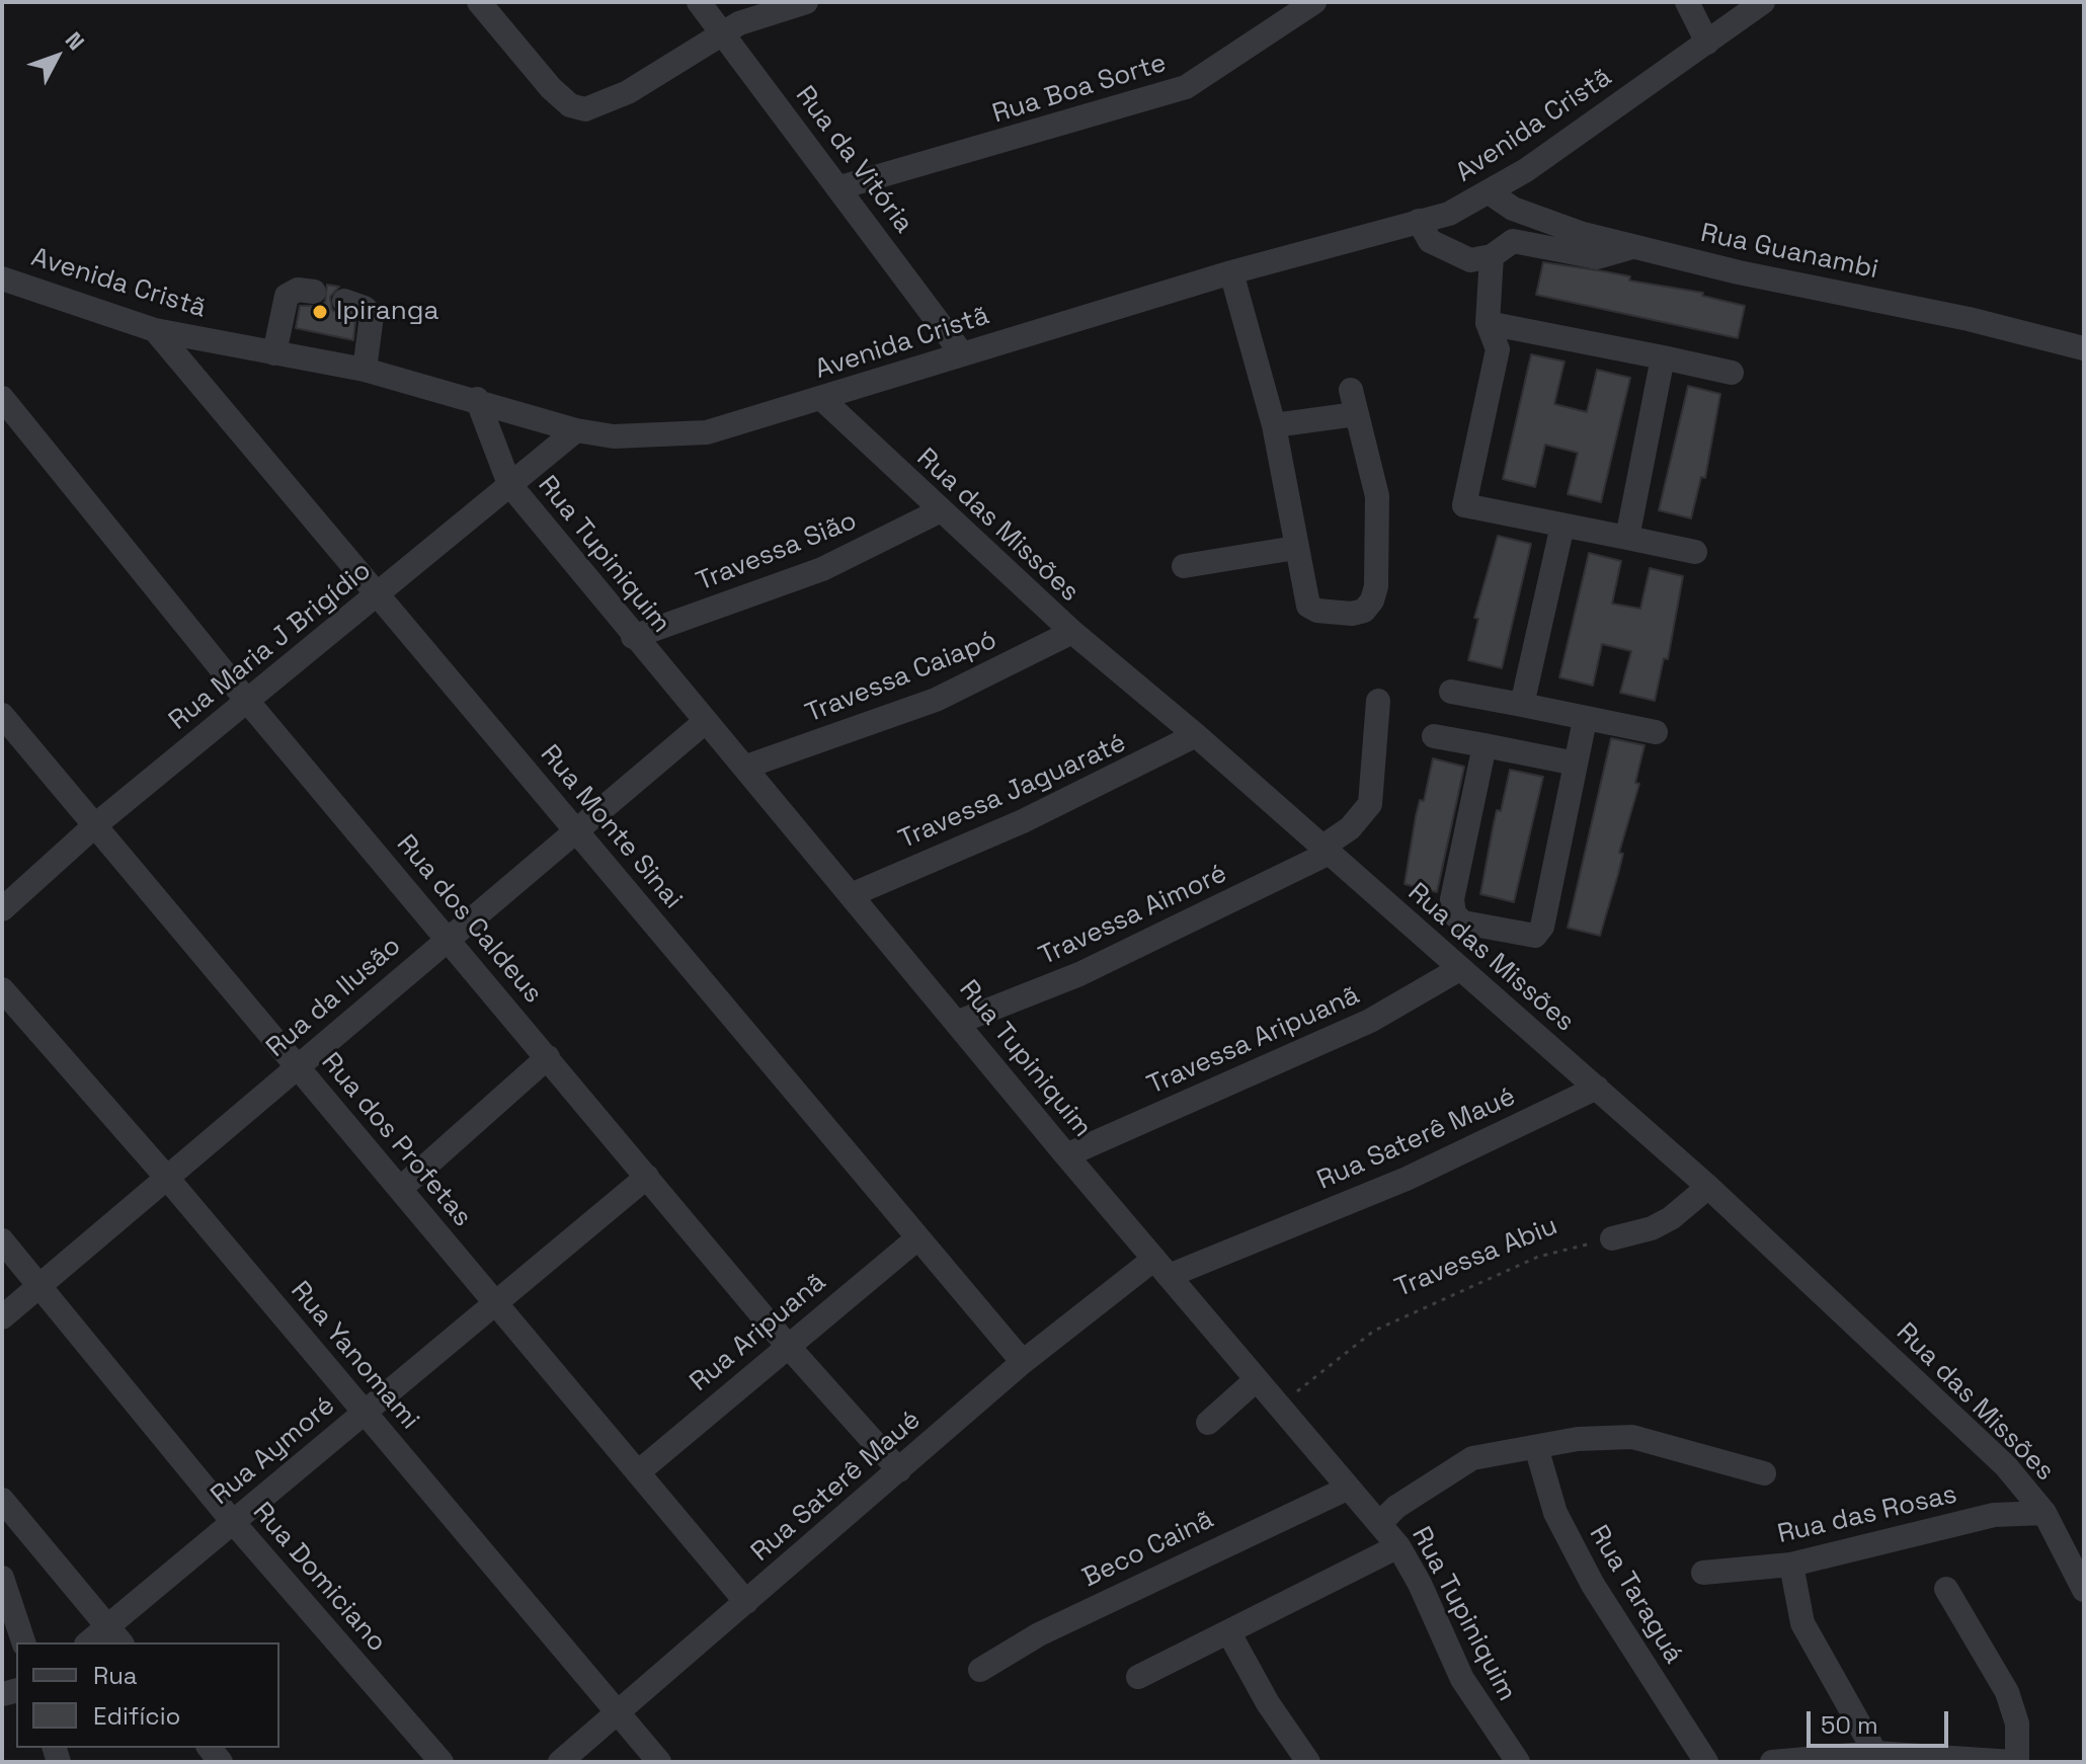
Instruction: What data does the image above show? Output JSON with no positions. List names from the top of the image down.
{
  "streets": {
    "street": [
      "Rua Boa Sorte",
      "Avenida Cristã",
      "Rua da Vitória",
      "Rua Guanambi",
      "Rua das Missões",
      "Travessa Sião",
      "Rua Tupiniquim",
      "Rua Maria J Brigídio",
      "Travessa Caiapó",
      "Travessa Jaguaraté",
      "Rua Monte Sinai",
      "Travessa Aimoré",
      "Rua dos Caldeus",
      "Rua da Ilusão",
      "Travessa Aripuanã",
      "Rua Saterê Maué",
      "Rua dos Profetas",
      "Rua Aripuanã",
      "Rua Yanomami",
      "Rua Aymoré",
      "Rua das Rosas",
      "Beco Cainã",
      "Rua Domiciano",
      "Rua Taraguá"
    ],
    "path": ["Travessa Abiu"]
  },
  "crossings": [
    ["Rua Boa Sorte", "Rua da Vitória"],
    ["Avenida Cristã", "Rua da Vitória"],
    ["Avenida Cristã", "Rua Guanambi"],
    ["Avenida Cristã", "Rua das Missões"],
    ["Avenida Cristã", "Rua Tupiniquim"],
    ["Avenida Cristã", "Rua Maria J Brigídio"],
    ["Avenida Cristã", "Rua Monte Sinai"],
    ["Rua das Missões", "Travessa Sião"],
    ["Rua das Missões", "Travessa Caiapó"],
    ["Rua das Missões", "Travessa Jaguaraté"],
    ["Rua das Missões", "Travessa Aimoré"],
    ["Rua das Missões", "Travessa Aripuanã"],
    ["Rua das Missões", "Rua Saterê Maué"],
    ["Rua das Missões", "Rua das Rosas"],
    ["Travessa Sião", "Rua Tupiniquim"],
    ["Rua Tupiniquim", "Rua Maria J Brigídio"],
    ["Rua Tupiniquim", "Travessa Caiapó"],
    ["Rua Tupiniquim", "Travessa Jaguaraté"],
    ["Rua Tupiniquim", "Travessa Aimoré"],
    ["Rua Tupiniquim", "Rua da Ilusão"],
    ["Rua Tupiniquim", "Travessa Aripuanã"],
    ["Rua Tupiniquim", "Rua Saterê Maué"],
    ["Rua Tupiniquim", "Travessa Abiu"],
    ["Rua Tupiniquim", "Beco Cainã"],
    ["Rua Maria J Brigídio", "Rua Monte Sinai"],
    ["Rua Maria J Brigídio", "Rua dos Caldeus"],
    ["Rua Maria J Brigídio", "Rua dos Profetas"],
    ["Rua Monte Sinai", "Rua da Ilusão"],
    ["Rua Monte Sinai", "Rua Saterê Maué"],
    ["Rua Monte Sinai", "Rua Aripuanã"],
    ["Rua dos Caldeus", "Rua da Ilusão"],
    ["Rua dos Caldeus", "Rua Saterê Maué"],
    ["Rua dos Caldeus", "Rua Aripuanã"],
    ["Rua dos Caldeus", "Rua Aymoré"],
    ["Rua da Ilusão", "Rua dos Profetas"],
    ["Rua da Ilusão", "Rua Yanomami"],
    ["Rua da Ilusão", "Rua Domiciano"],
    ["Rua Saterê Maué", "Rua dos Profetas"],
    ["Rua Saterê Maué", "Rua Yanomami"],
    ["Rua dos Profetas", "Rua Aripuanã"],
    ["Rua dos Profetas", "Rua Aymoré"],
    ["Rua Yanomami", "Rua Aymoré"],
    ["Rua Aymoré", "Rua Domiciano"]
  ],
  "places": ["Ipiranga"],
  "legend": ["Rua", "Edifício"],
  "scale_bar": "50 m",
  "north": "top right"
}
